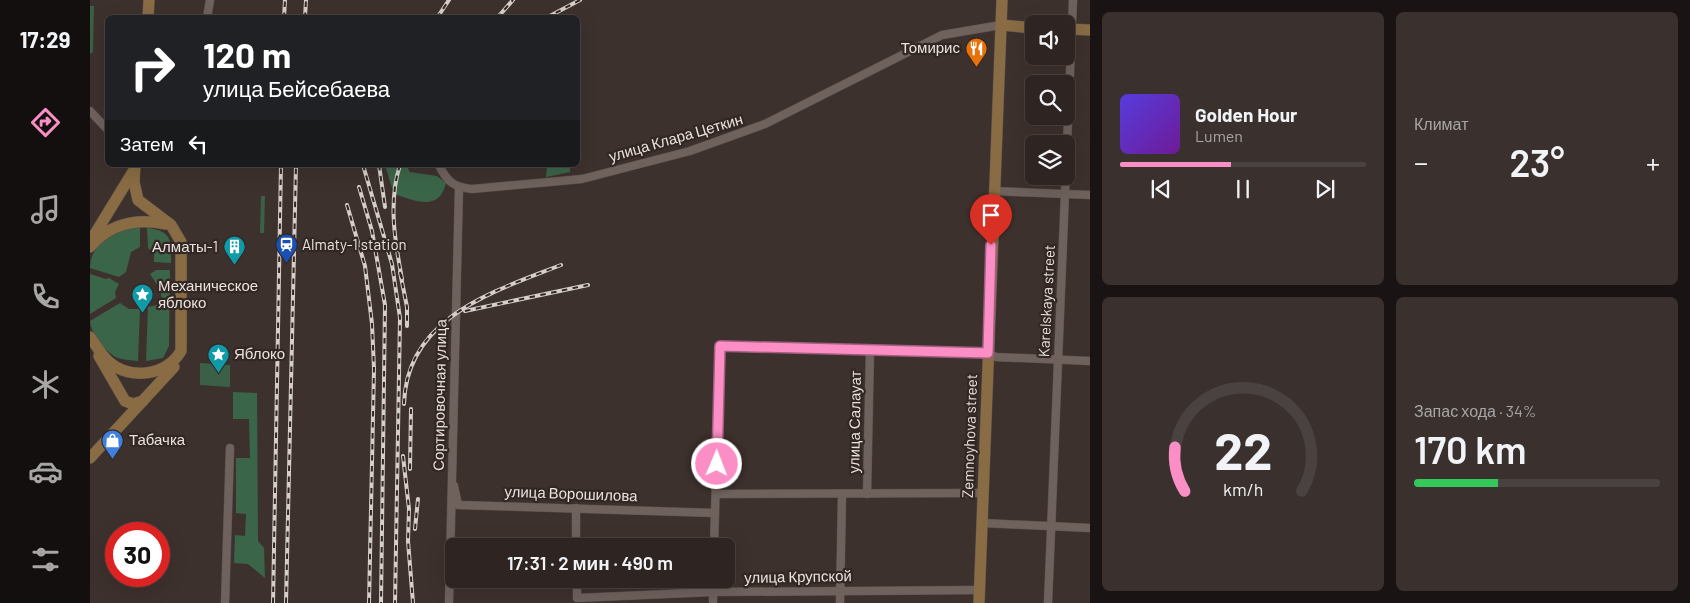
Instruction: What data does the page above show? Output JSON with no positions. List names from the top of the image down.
{
  "streets": {
    "main road": ["Zemnoyhova street"],
    "street": [
      "улица Клара Цеткин",
      "Karelskaya street",
      "Сортировочная улица",
      "улица Салауат",
      "улица Ворошилова",
      "улица Крупской"
    ]
  },
  "crossings": [
    ["улица Клара Цеткин", "Сортировочная улица"],
    ["улица Клара Цеткин", "Zemnoyhova street"],
    ["Сортировочная улица", "улица Ворошилова"],
    ["Zemnoyhova street", "улица Крупской"]
  ],
  "places": {
    "restaurant": ["Томирис"],
    "station": ["Almaty-1 station"],
    "building": ["Алматы-1"],
    "place": ["Механическое яблоко", "Яблоко"],
    "shop": ["Табачка"]
  },
  "page": {
    "tabs": "17:29",
    "tile": [
      "Климат",
      ["Запас хода · 34%", "170 km"]
    ],
    "turn": ["120 m", "улица Бейсебаева"],
    "song": ["Golden Hour", "Lumen"],
    "then": "Затем",
    "heat": ["−", "23°", "+"],
    "limit": "30",
    "trip": "17:31 · 2 мин · 490 m",
    "gauge": ["22", "km/h"]
  }
}
